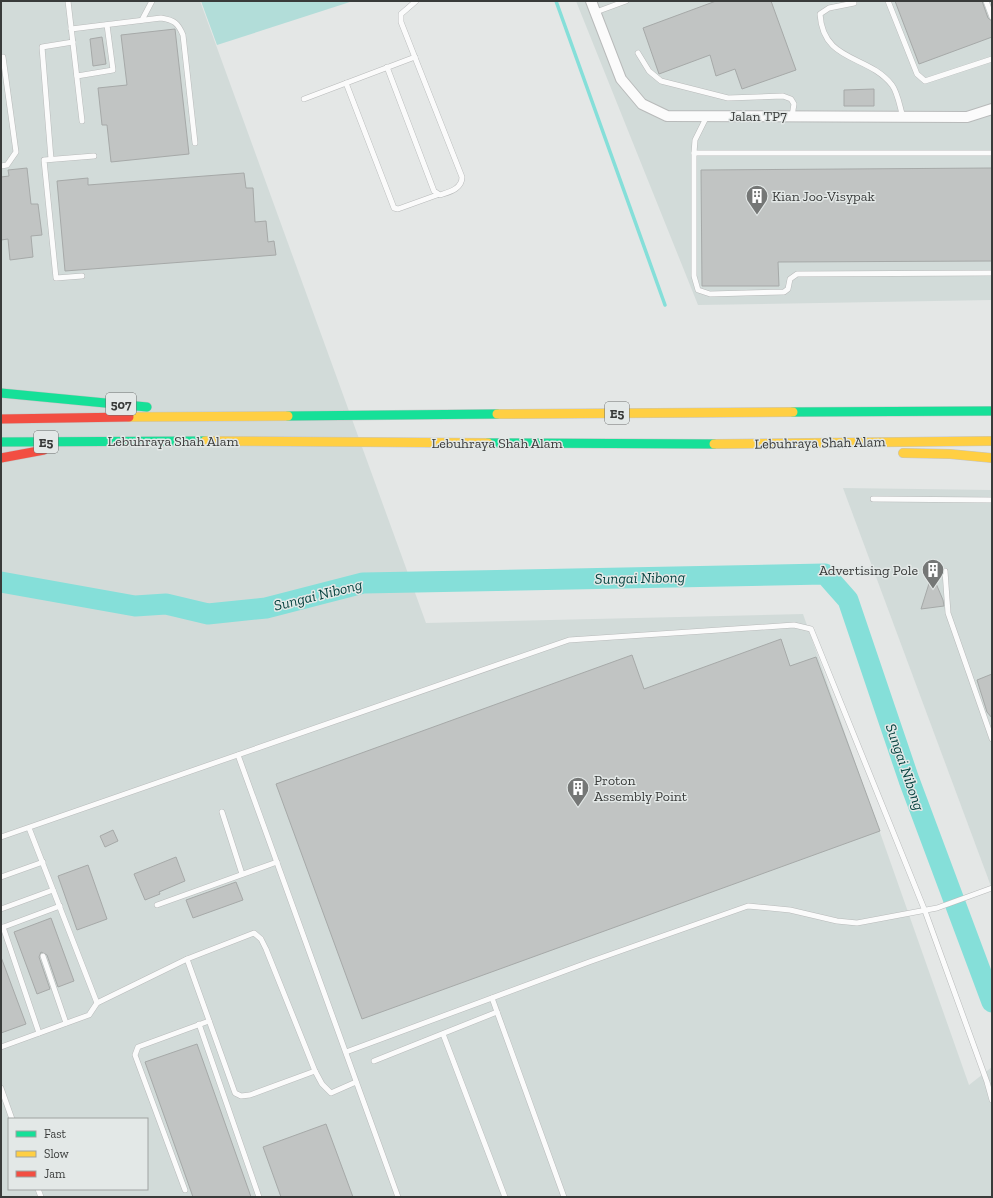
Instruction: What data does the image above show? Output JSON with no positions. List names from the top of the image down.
{
  "streets": {
    "highway": ["507", "E5", "Lebuhraya Shah Alam"],
    "street": ["Jalan TP7"]
  },
  "crossings": [
    ["507", "Lebuhraya Shah Alam"]
  ],
  "water": ["Sungai Nibong"],
  "places": {
    "building": ["Kian Joo-Visypak", "Advertising Pole", "Proton Assembly Point"]
  },
  "legend": ["Fast", "Slow", "Jam"]
}
